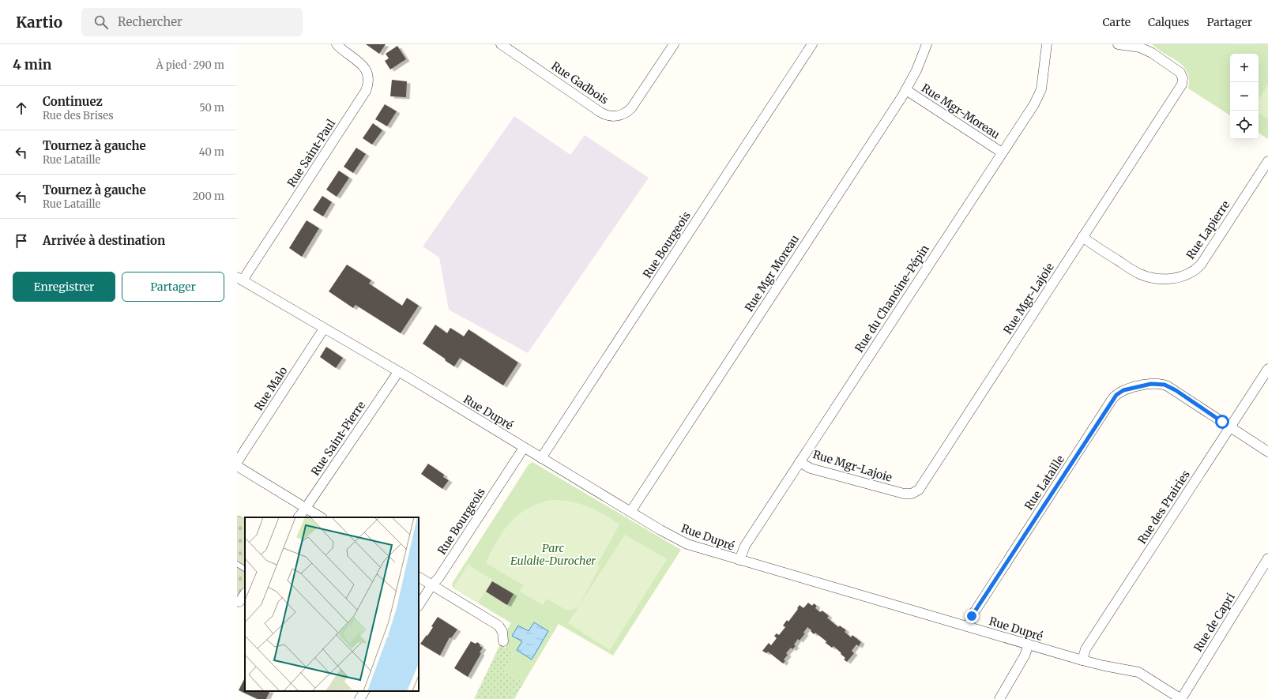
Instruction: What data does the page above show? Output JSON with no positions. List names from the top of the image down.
{
  "streets": {
    "street": [
      "Rue Gadbois",
      "Rue Mgr-Moreau",
      "Rue Saint-Paul",
      "Rue Lapierre",
      "Rue Bourgeois",
      "Rue Mgr Moreau",
      "Rue du Chanoine-Pépin",
      "Rue Mgr-Lajoie",
      "Rue Malo",
      "Rue Dupré",
      "Rue Saint-Pierre",
      "Rue Lataille",
      "Rue des Prairies",
      "Rue de Capri"
    ]
  },
  "crossings": [
    ["Rue Mgr-Moreau", "Rue Mgr Moreau"],
    ["Rue Mgr-Moreau", "Rue du Chanoine-Pépin"],
    ["Rue Saint-Paul", "Rue Dupré"],
    ["Rue Lapierre", "Rue Mgr-Lajoie"],
    ["Rue Bourgeois", "Rue Dupré"],
    ["Rue Mgr Moreau", "Rue Dupré"],
    ["Rue du Chanoine-Pépin", "Rue Mgr-Lajoie"],
    ["Rue du Chanoine-Pépin", "Rue Dupré"],
    ["Rue Malo", "Rue Dupré"],
    ["Rue Dupré", "Rue Saint-Pierre"],
    ["Rue Dupré", "Rue Lataille"],
    ["Rue Dupré", "Rue des Prairies"],
    ["Rue Dupré", "Rue de Capri"],
    ["Rue Lataille", "Rue des Prairies"]
  ],
  "parks": ["Parc Eulalie-Durocher"],
  "page": {
    "header": "Kartio",
    "search": "Rechercher",
    "nav": ["Carte", "Calques", "Partager"],
    "heading": ["4 min", "À pied · 290 m"],
    "map_buttons": ["+", "−"],
    "list": [
      ["Continuez", "Rue des Brises", "50 m"],
      ["Tournez à gauche", "Rue Lataille", "40 m"],
      ["Tournez à gauche", "Rue Lataille", "200 m"],
      "Arrivée à destination"
    ],
    "buttons": ["Enregistrer", "Partager"]
  }
}
